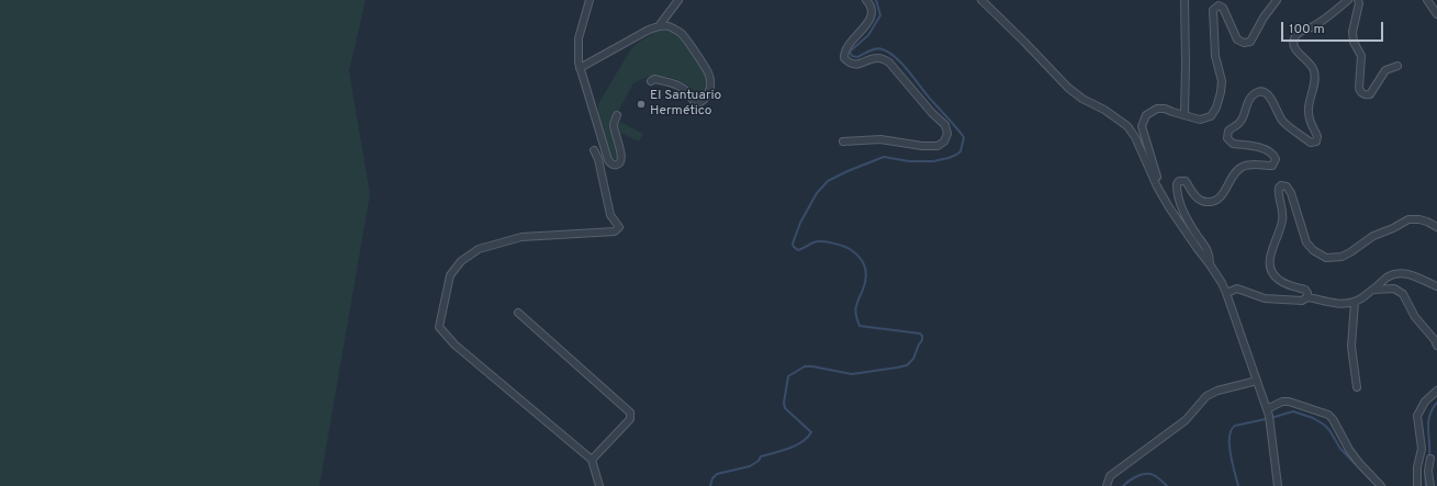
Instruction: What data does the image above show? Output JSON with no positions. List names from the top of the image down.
{
  "places": ["El Santuario Hermético"],
  "scale_bar": "100 m"
}
